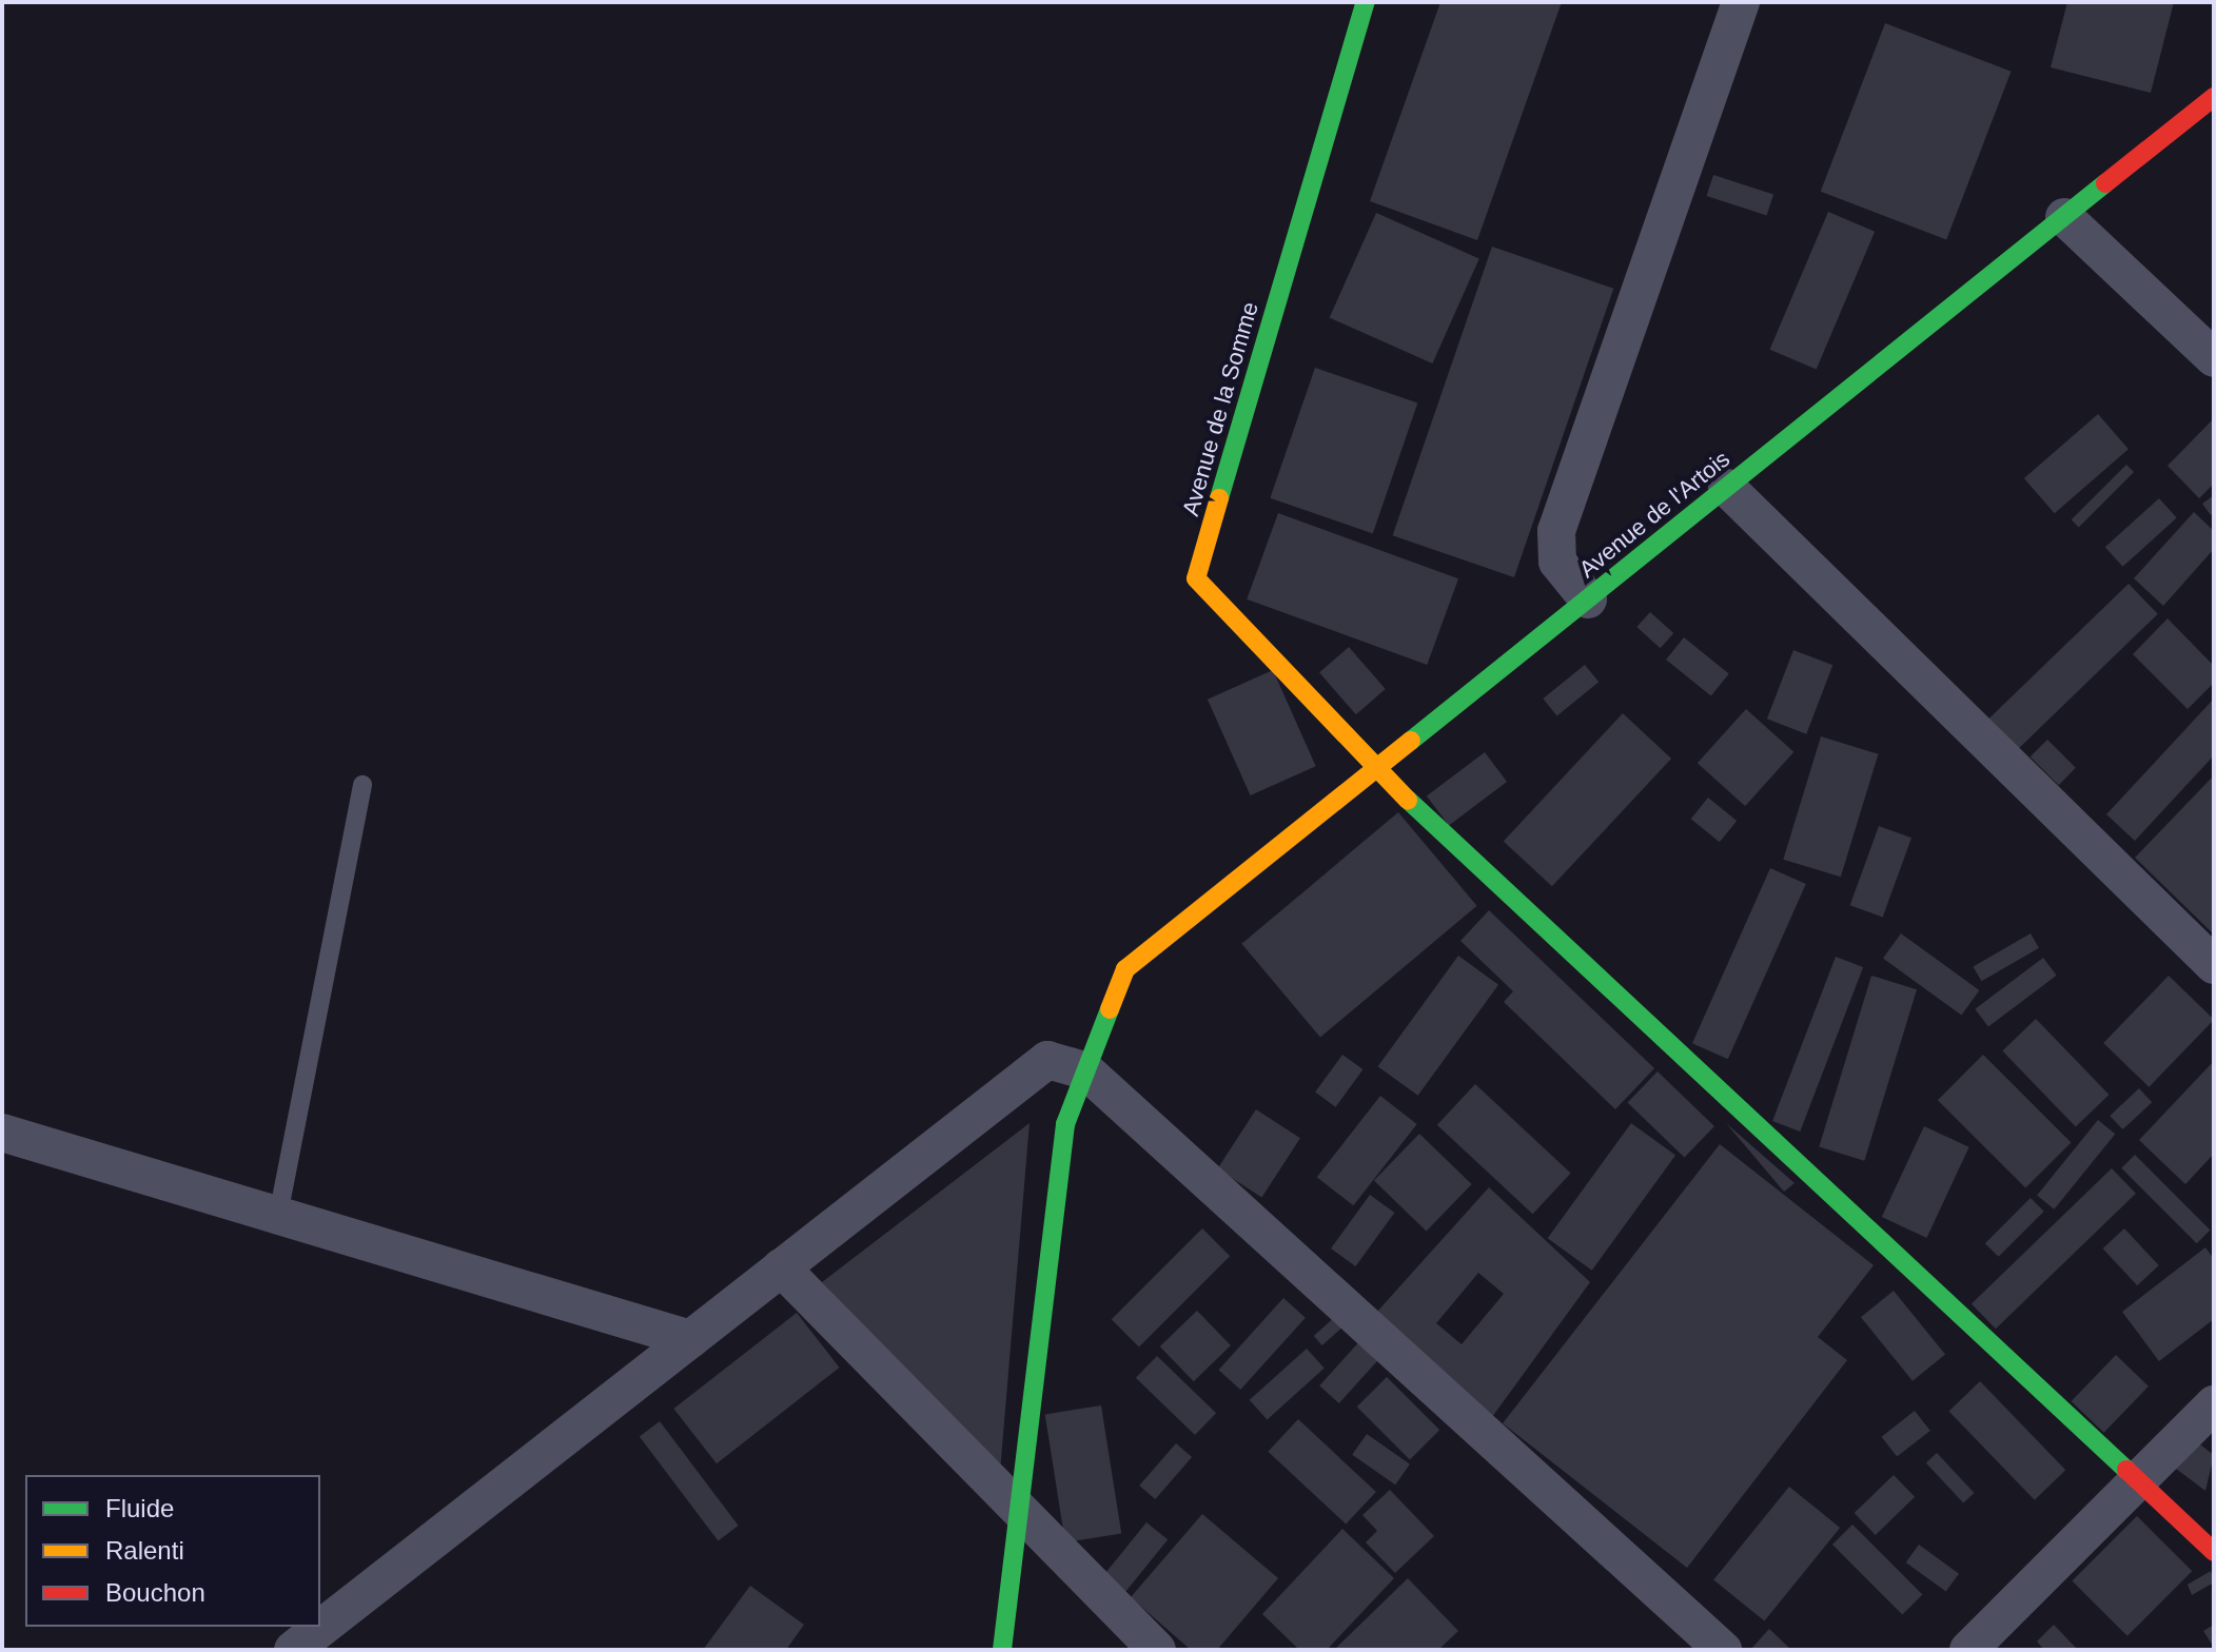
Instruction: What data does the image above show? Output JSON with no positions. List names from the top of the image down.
{
  "streets": {
    "street": ["Avenue de la Somme", "Avenue de l'Artois"]
  },
  "crossings": [
    ["Avenue de la Somme", "Avenue de l'Artois"]
  ],
  "legend": ["Fluide", "Ralenti", "Bouchon"]
}
